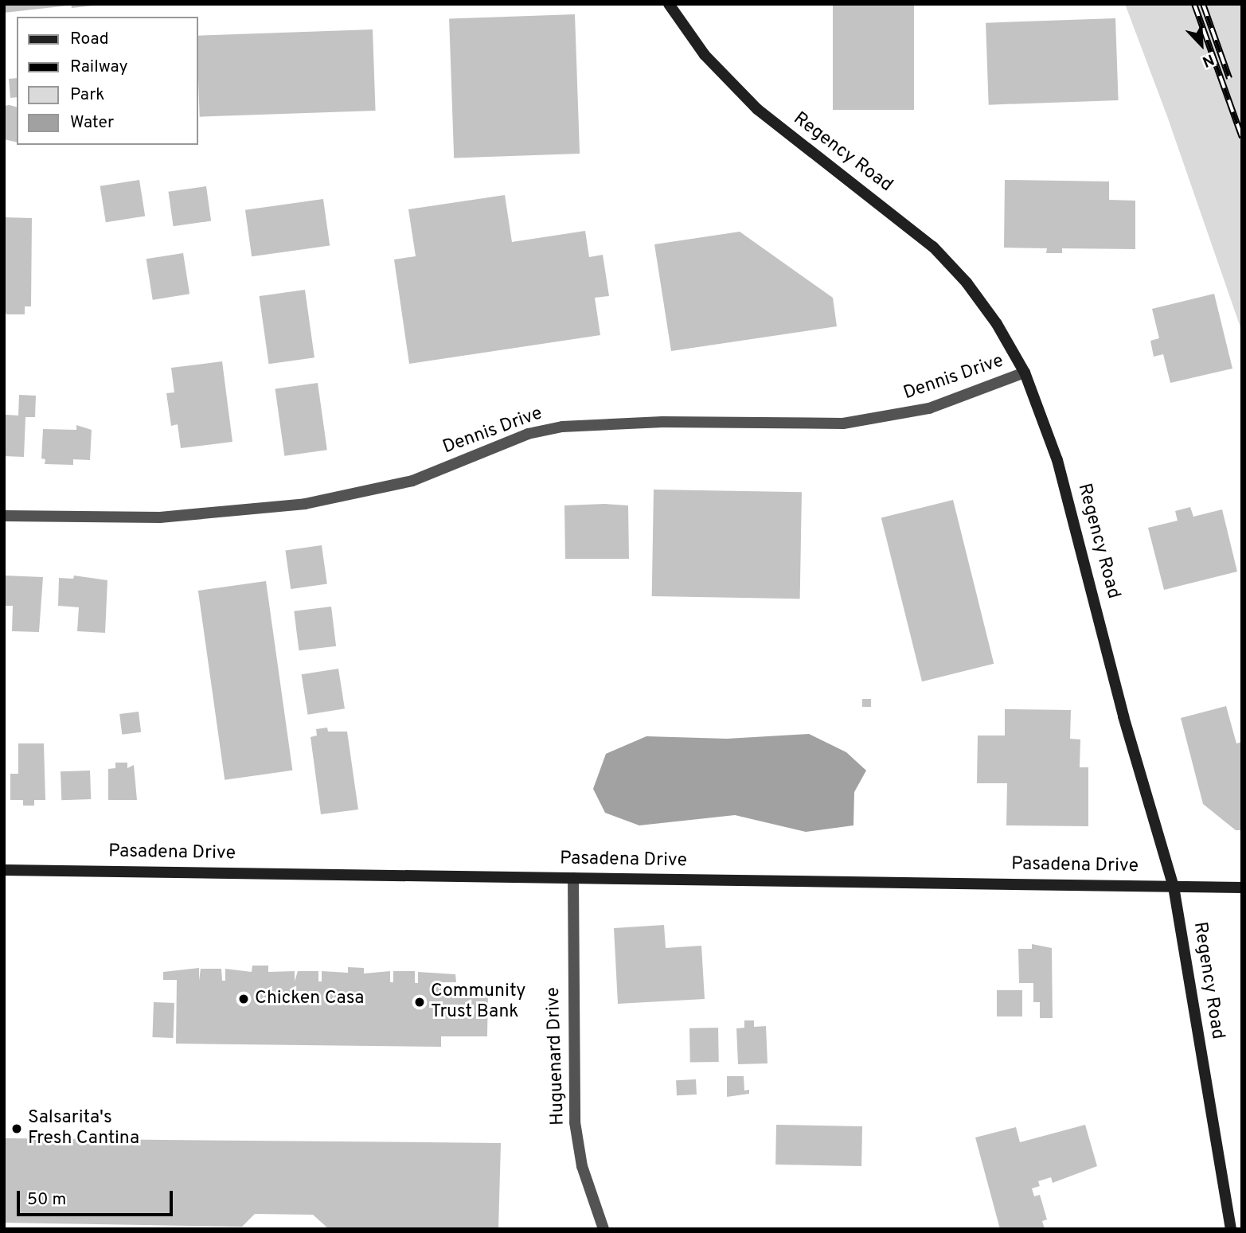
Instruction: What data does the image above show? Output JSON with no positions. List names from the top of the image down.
{
  "streets": {
    "street": [
      "Regency Road",
      "Dennis Drive",
      "Pasadena Drive",
      "Huguenard Drive"
    ]
  },
  "crossings": [
    ["Regency Road", "Dennis Drive"],
    ["Regency Road", "Pasadena Drive"],
    ["Pasadena Drive", "Huguenard Drive"]
  ],
  "places": ["Chicken Casa", "Community Trust Bank", "Salsarita's Fresh Cantina"],
  "legend": [
    "Road",
    "Railway",
    "Park",
    "Water"
  ],
  "scale_bar": "50 m",
  "north": "bottom right"
}
